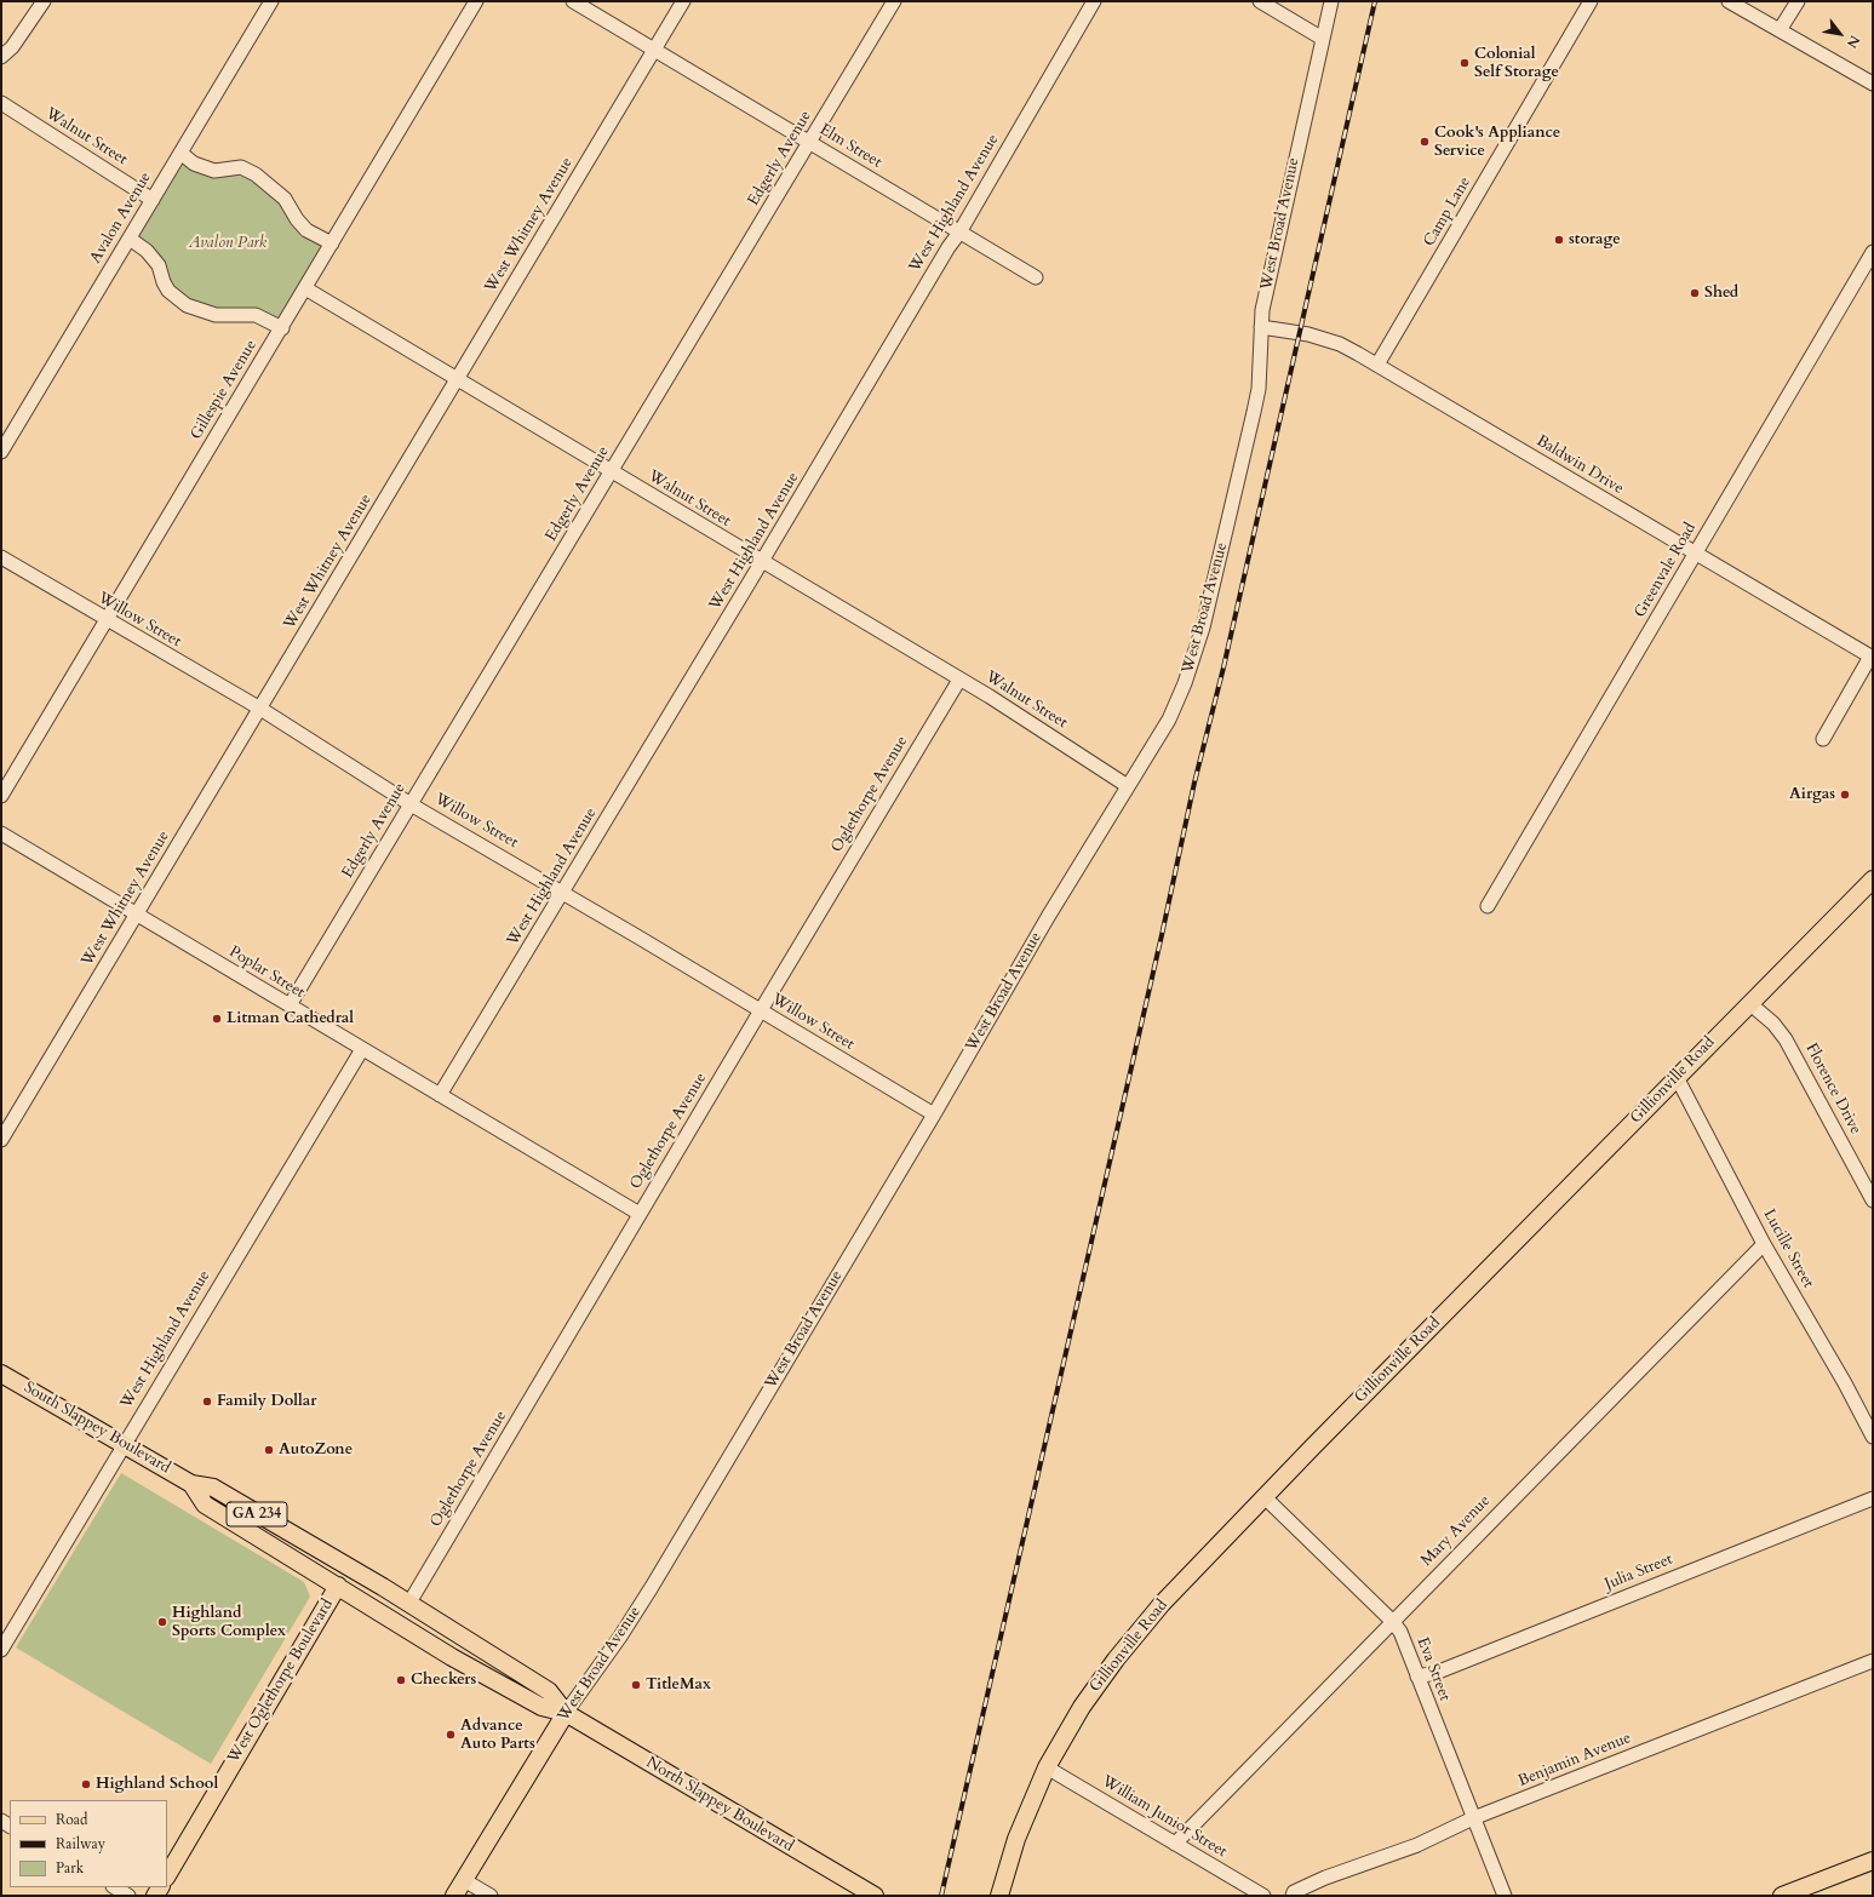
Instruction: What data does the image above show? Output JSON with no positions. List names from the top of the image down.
{
  "streets": {
    "main road": [
      "West Broad Avenue",
      "Gillionville Road",
      "South Slappey Boulevard",
      "GA 234",
      "West Oglethorpe Boulevard",
      "North Slappey Boulevard"
    ],
    "street": [
      "Walnut Street",
      "Elm Street",
      "Edgerly Avenue",
      "West Highland Avenue",
      "Camp Lane",
      "Avalon Avenue",
      "West Whitney Avenue",
      "Gillespie Avenue",
      "Baldwin Drive",
      "Greenvale Road",
      "Willow Street",
      "Oglethorpe Avenue",
      "Poplar Street",
      "Florence Drive",
      "Lucille Street",
      "Mary Avenue",
      "Julia Street",
      "Eva Street",
      "Benjamin Avenue",
      "William Junior Street"
    ]
  },
  "crossings": [
    ["Walnut Street", "Edgerly Avenue"],
    ["Walnut Street", "West Highland Avenue"],
    ["Walnut Street", "Avalon Avenue"],
    ["Walnut Street", "West Broad Avenue"],
    ["Walnut Street", "West Whitney Avenue"],
    ["Walnut Street", "Gillespie Avenue"],
    ["Walnut Street", "Oglethorpe Avenue"],
    ["Elm Street", "Edgerly Avenue"],
    ["Elm Street", "West Highland Avenue"],
    ["Elm Street", "West Whitney Avenue"],
    ["Edgerly Avenue", "Willow Street"],
    ["Edgerly Avenue", "Poplar Street"],
    ["West Highland Avenue", "Willow Street"],
    ["West Highland Avenue", "Poplar Street"],
    ["West Highland Avenue", "South Slappey Boulevard"],
    ["Camp Lane", "Baldwin Drive"],
    ["West Broad Avenue", "Baldwin Drive"],
    ["West Broad Avenue", "Willow Street"],
    ["West Broad Avenue", "North Slappey Boulevard"],
    ["West Whitney Avenue", "Willow Street"],
    ["West Whitney Avenue", "Poplar Street"],
    ["Gillespie Avenue", "Willow Street"],
    ["Baldwin Drive", "Greenvale Road"],
    ["Willow Street", "Oglethorpe Avenue"],
    ["Oglethorpe Avenue", "Poplar Street"],
    ["Oglethorpe Avenue", "North Slappey Boulevard"],
    ["Gillionville Road", "Florence Drive"],
    ["Gillionville Road", "Lucille Street"],
    ["Gillionville Road", "Eva Street"],
    ["Gillionville Road", "William Junior Street"],
    ["Lucille Street", "Mary Avenue"],
    ["South Slappey Boulevard", "West Oglethorpe Boulevard"],
    ["South Slappey Boulevard", "North Slappey Boulevard"],
    ["Mary Avenue", "Eva Street"],
    ["Mary Avenue", "William Junior Street"],
    ["Julia Street", "Eva Street"],
    ["Eva Street", "Benjamin Avenue"],
    ["West Oglethorpe Boulevard", "North Slappey Boulevard"]
  ],
  "parks": ["Avalon Park"],
  "places": [
    "Colonial Self Storage",
    "Cook's Appliance Service",
    "storage",
    "Shed",
    "Airgas",
    "Litman Cathedral",
    "Family Dollar",
    "AutoZone",
    "Highland Sports Complex",
    "Checkers",
    "TitleMax",
    "Advance Auto Parts",
    "Highland School"
  ],
  "legend": ["Road", "Railway", "Park"],
  "north": "bottom right"
}
